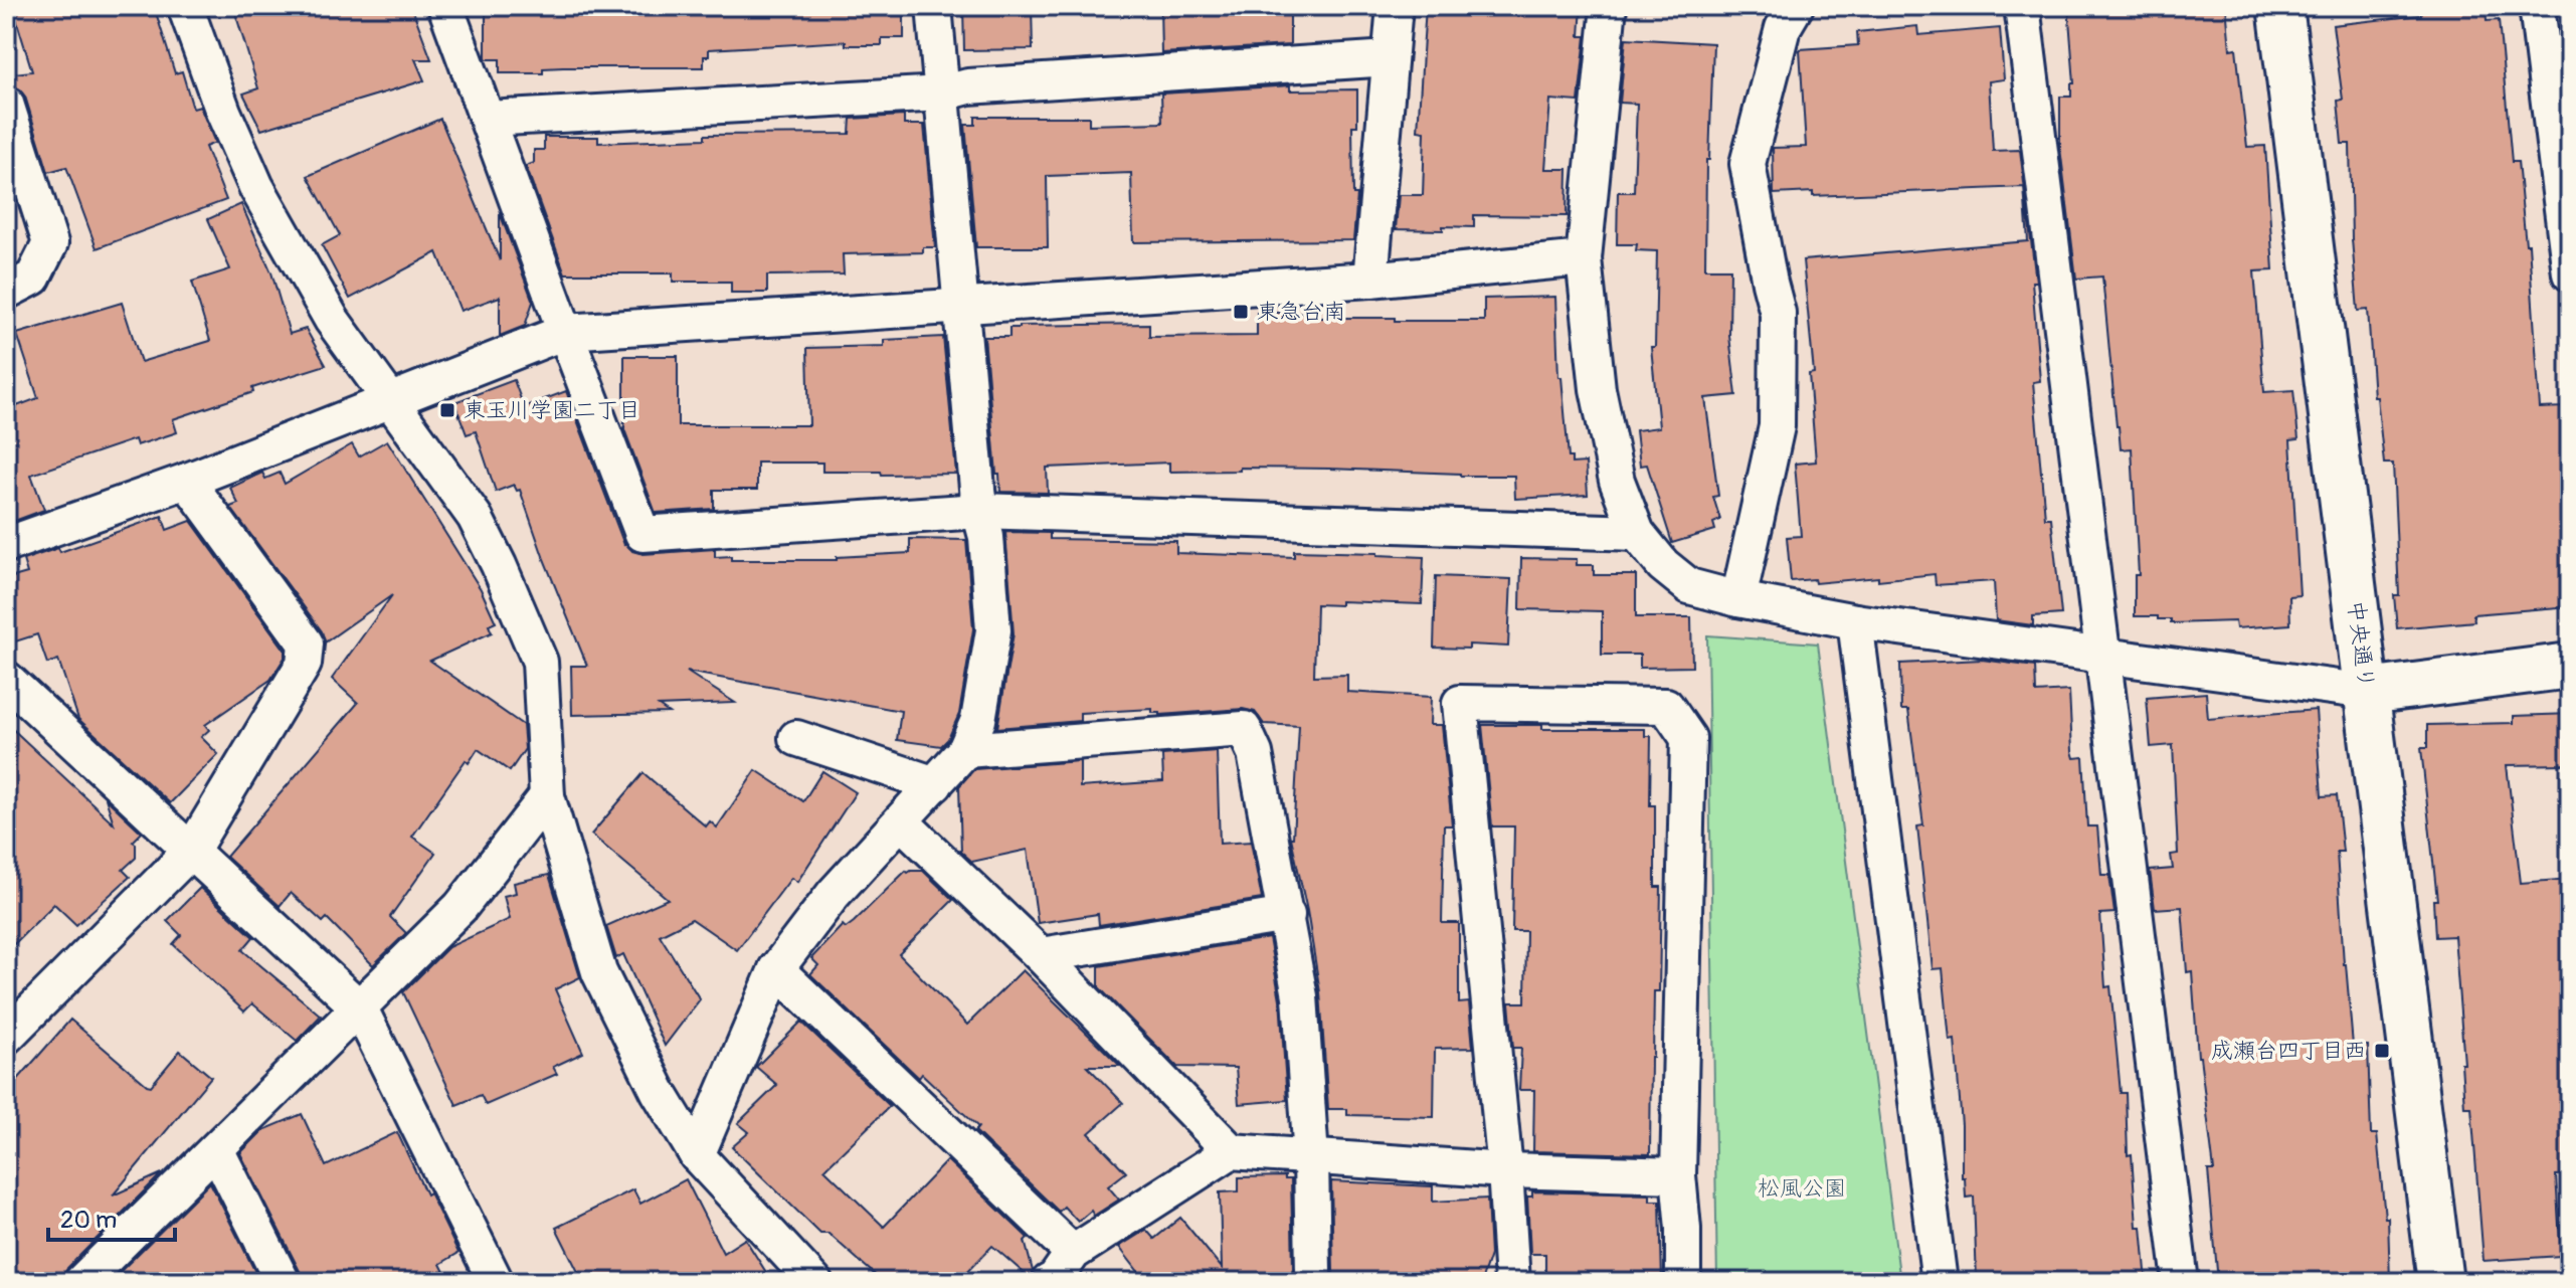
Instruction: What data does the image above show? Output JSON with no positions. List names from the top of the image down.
{
  "streets": {
    "street": ["中央通り"]
  },
  "parks": ["松風公園"],
  "places": {
    "transit": ["東急台南", "東玉川学園二丁目", "成瀬台四丁目西"]
  },
  "scale_bar": "20 m"
}
